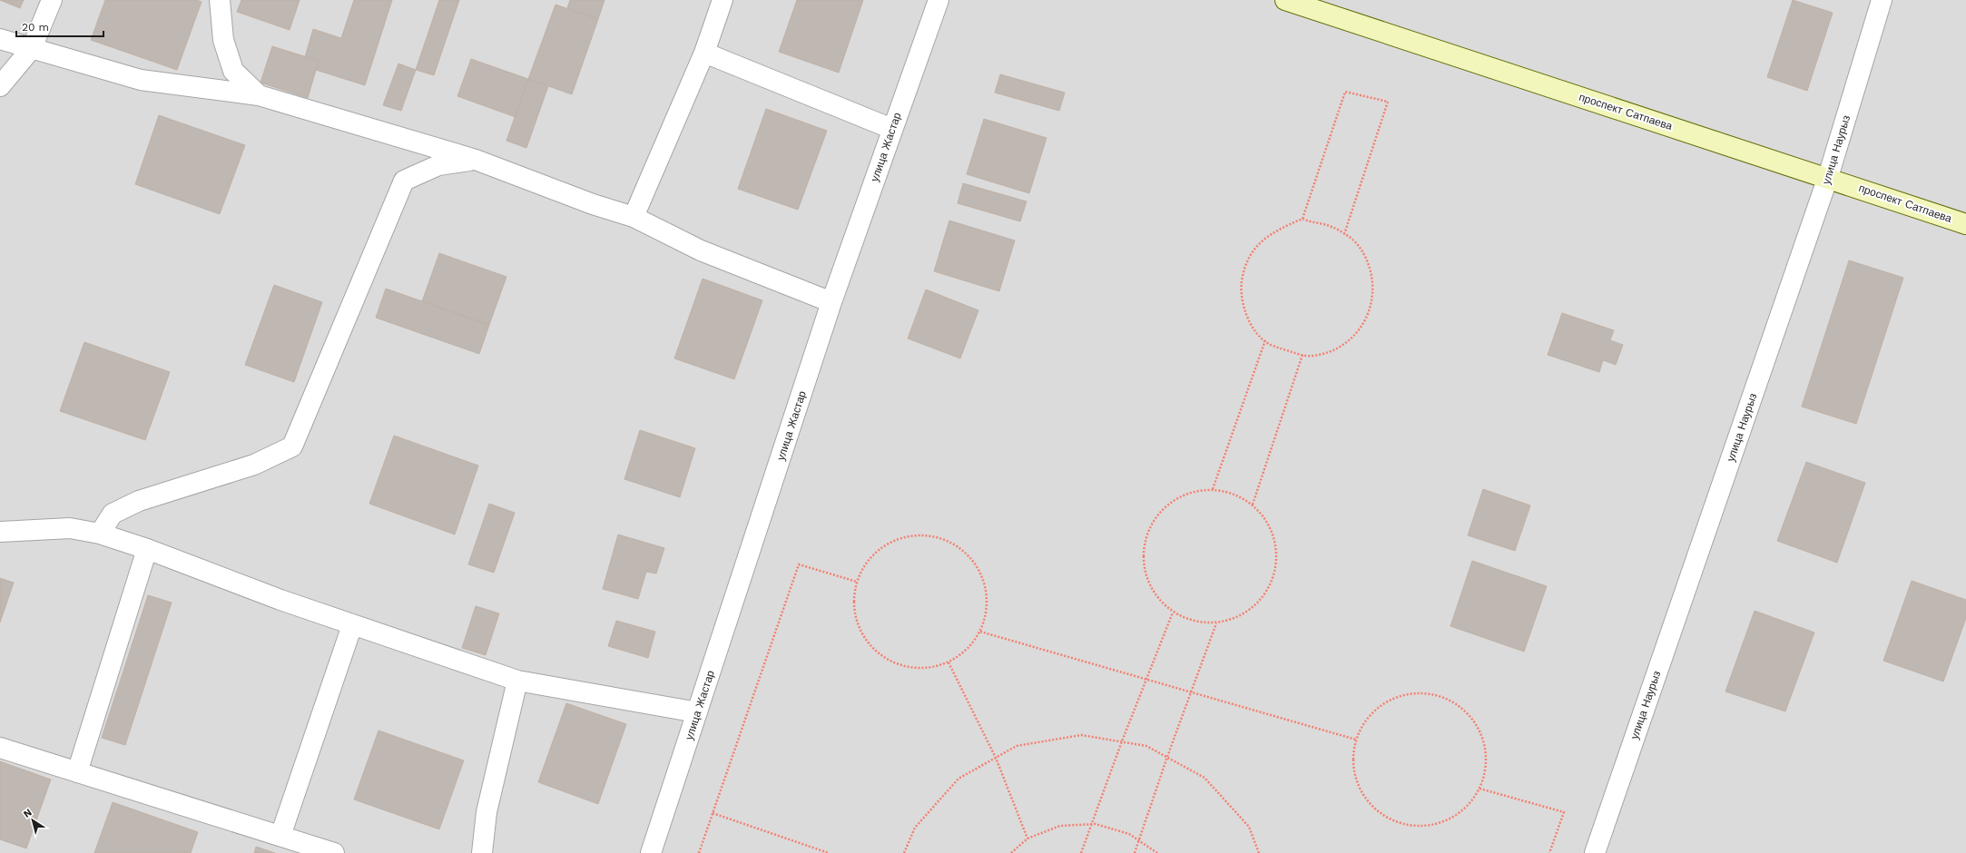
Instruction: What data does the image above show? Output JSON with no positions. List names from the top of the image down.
{
  "streets": {
    "street": ["проспект Сатпаева", "улица Жастар", "улица Наурыз"]
  },
  "crossings": [
    ["проспект Сатпаева", "улица Наурыз"]
  ],
  "scale_bar": "20 m",
  "north": "top left"
}
